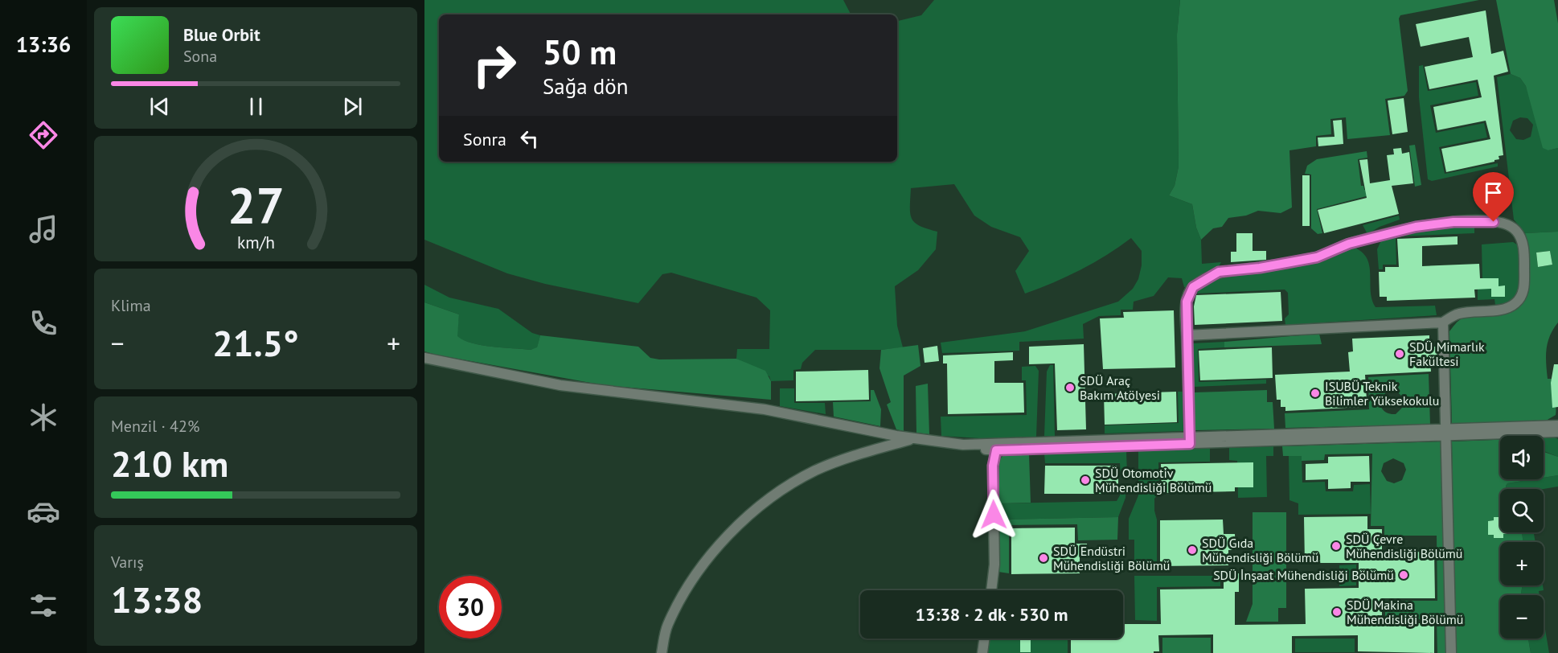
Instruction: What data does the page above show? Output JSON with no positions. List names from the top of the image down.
{
  "places": [
    "SDÜ Mimarlık Fakültesi",
    "SDÜ Araç Bakım Atölyesi",
    "ISUBÜ Teknik Bilimler Yüksekokulu",
    "SDÜ Otomotiv Mühendisliği Bölümü",
    "SDÜ Çevre Mühendisliği Bölümü",
    "SDÜ Gıda Mühendisliği Bölümü",
    "SDÜ Endüstri Mühendisliği Bölümü",
    "SDÜ İnşaat Mühendisliği Bölümü",
    "SDÜ Makina Mühendisliği Bölümü"
  ],
  "page": {
    "tabs": "13:36",
    "turn": ["50 m", "Sağa dön"],
    "song": ["Blue Orbit", "Sona"],
    "then": "Sonra",
    "tile": [
      "Klima",
      ["Menzil · 42%", "210 km"],
      ["Varış", "13:38"]
    ],
    "heat": ["−", "21.5°", "+"],
    "map_buttons": ["+", "−"],
    "limit": "30",
    "trip": "13:38 · 2 dk · 530 m",
    "gauge": ["27", "km/h"]
  }
}
